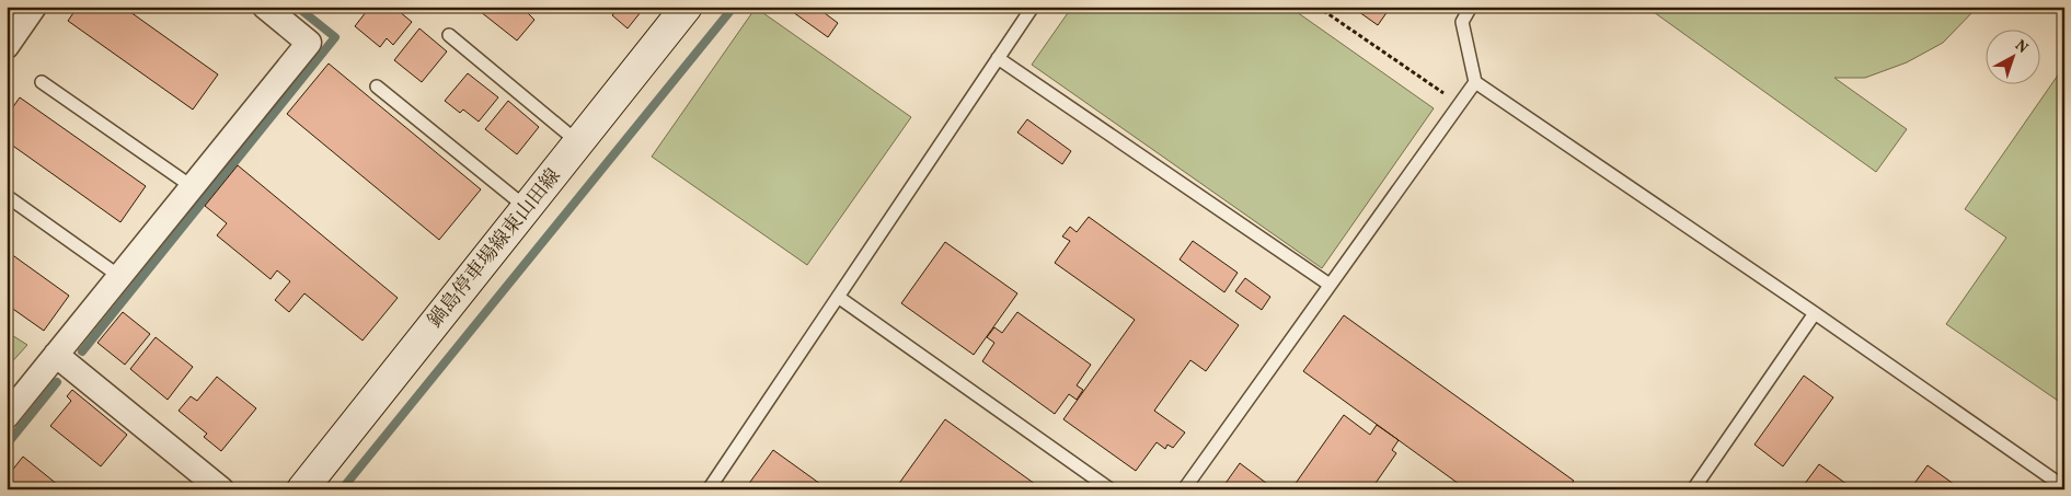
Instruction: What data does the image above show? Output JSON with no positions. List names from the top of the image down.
{
  "streets": {
    "main road": ["鍋島停車場線東山田線"]
  },
  "north": "top right"
}
